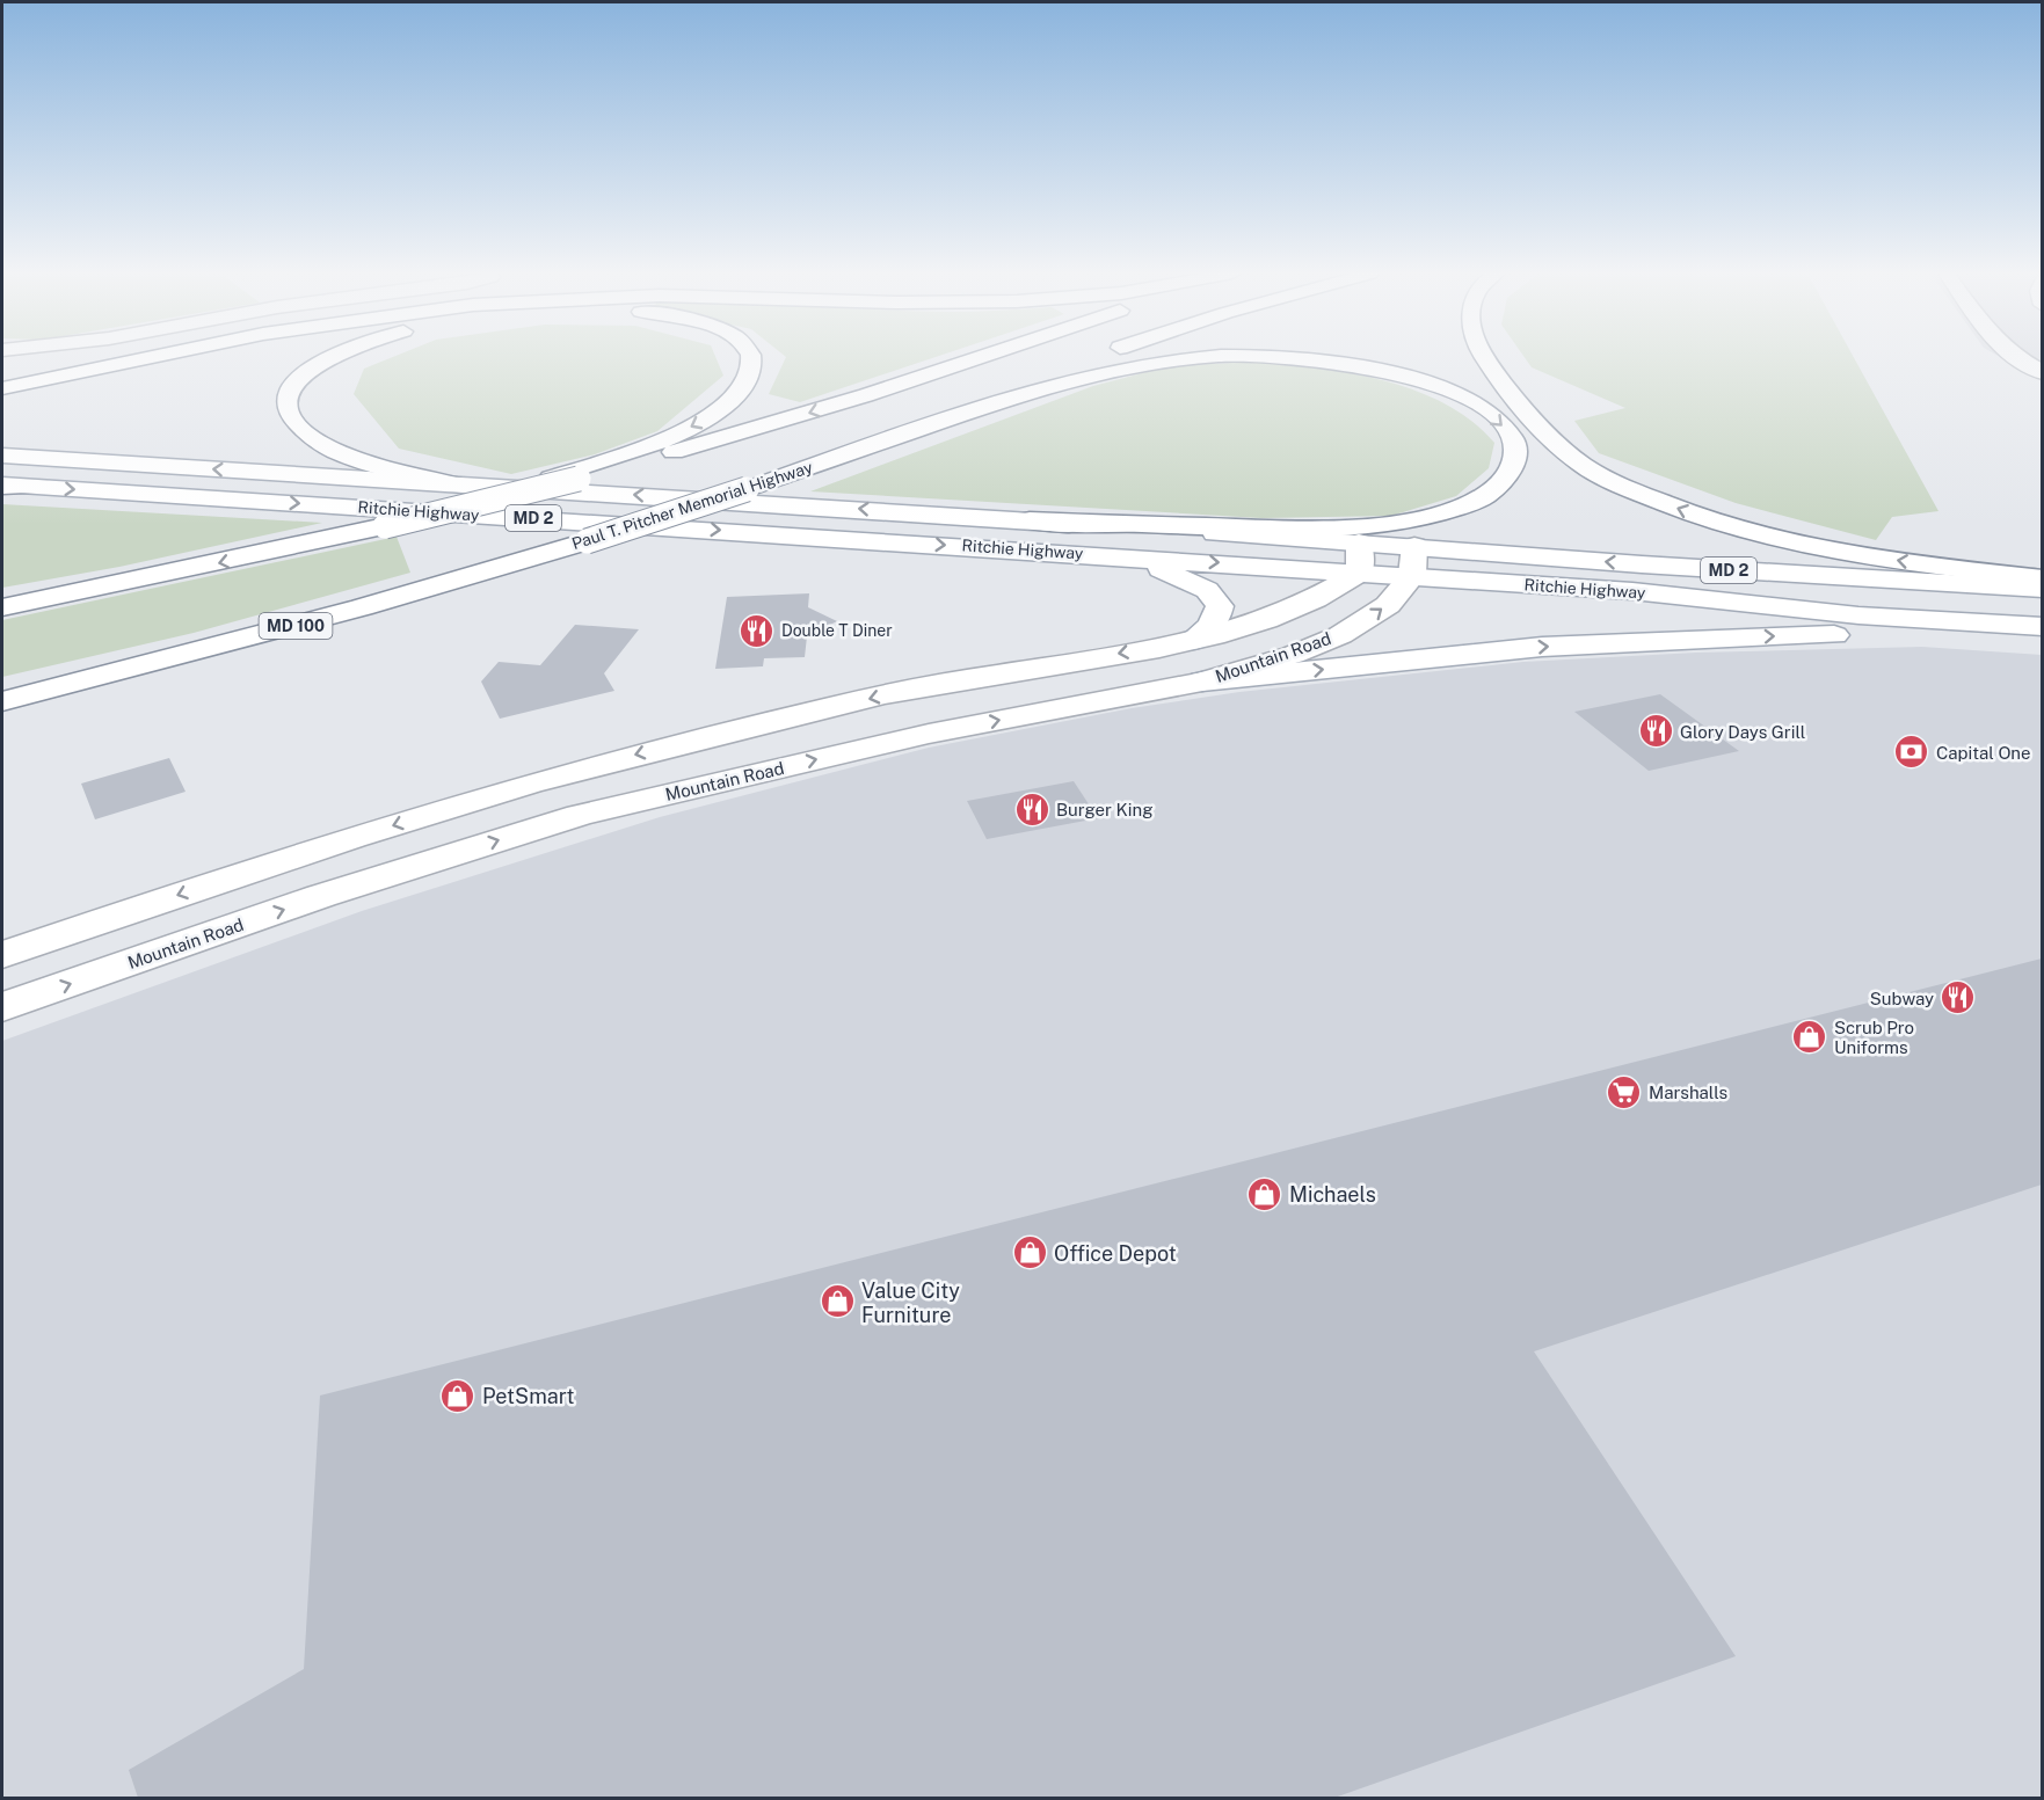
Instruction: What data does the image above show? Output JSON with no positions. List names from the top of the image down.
{
  "streets": {
    "main road": [
      "Paul T. Pitcher Memorial Highway",
      "Ritchie Highway",
      "MD 2",
      "MD 100",
      "Mountain Road"
    ]
  },
  "crossings": [
    ["Ritchie Highway", "Mountain Road"]
  ],
  "places": {
    "restaurant": [
      "Double T Diner",
      "Glory Days Grill",
      "Burger King",
      "Subway"
    ],
    "bank": ["Capital One"],
    "shop": [
      "Scrub Pro Uniforms",
      "Michaels",
      "Office Depot",
      "Value City Furniture",
      "PetSmart"
    ],
    "supermarket": ["Marshalls"]
  }
}
